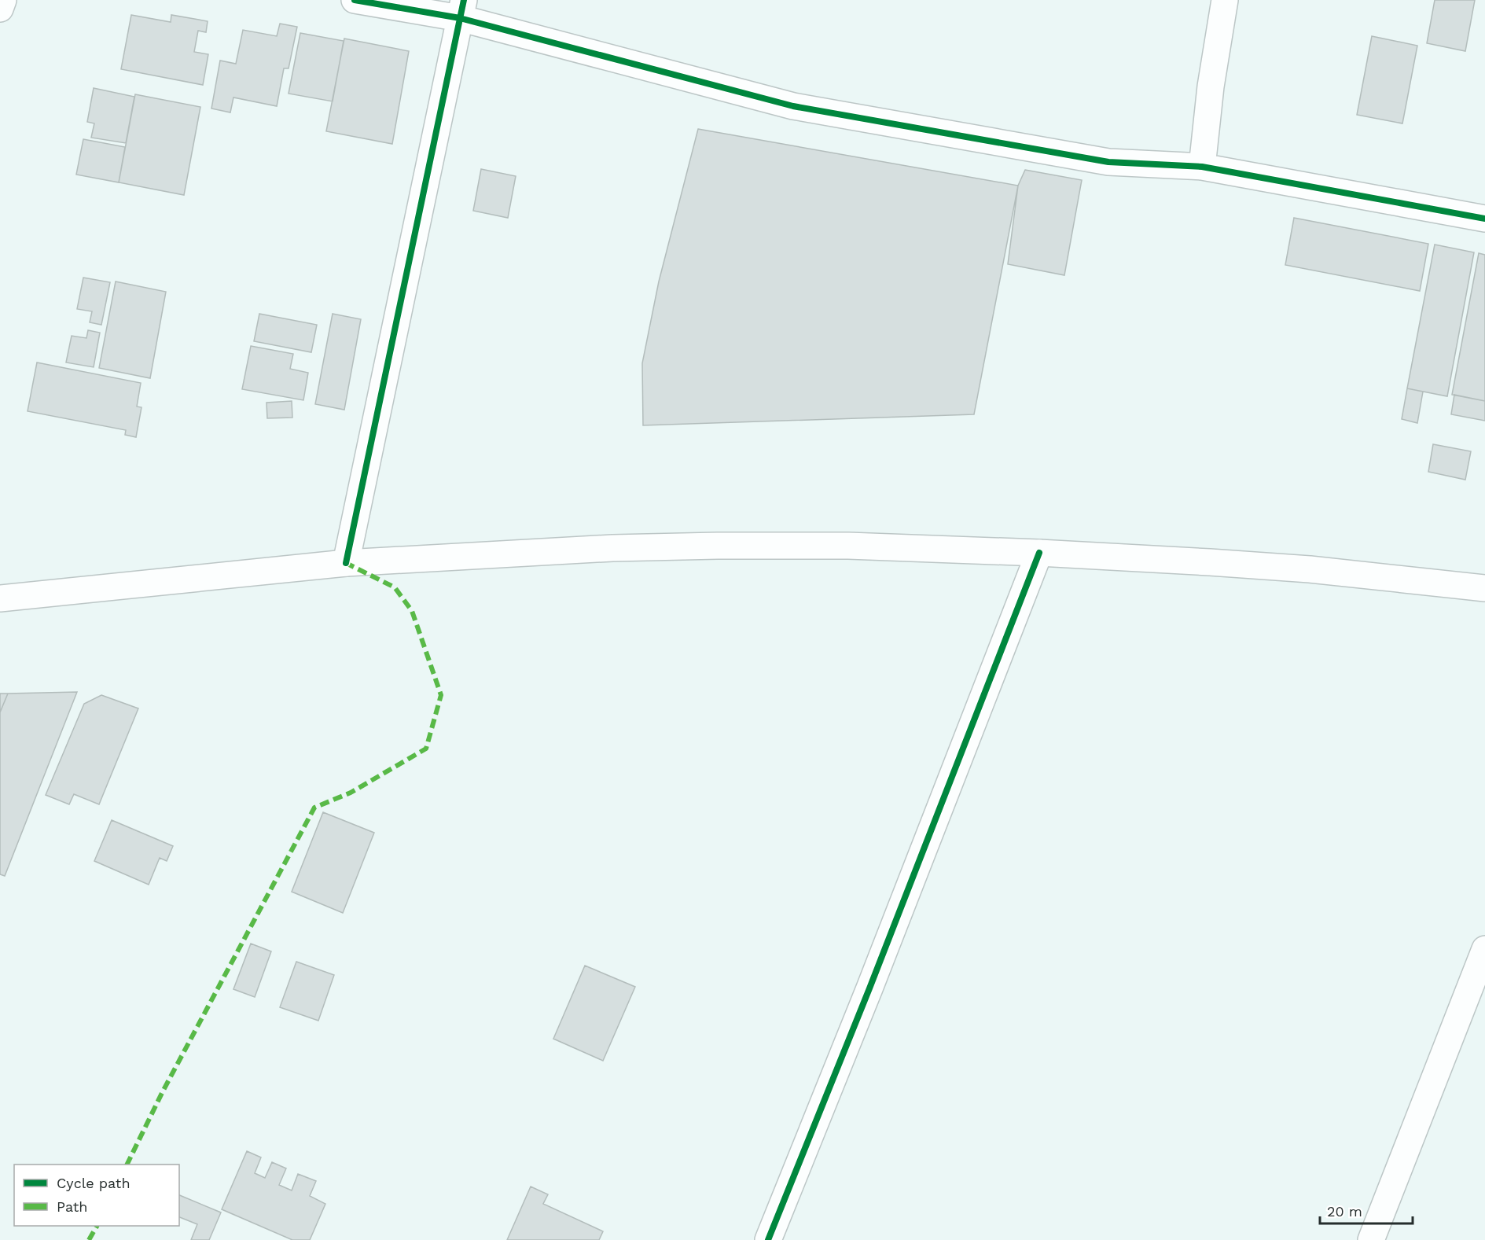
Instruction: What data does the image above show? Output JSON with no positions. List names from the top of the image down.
{
  "legend": ["Cycle path", "Path"],
  "scale_bar": "20 m"
}
